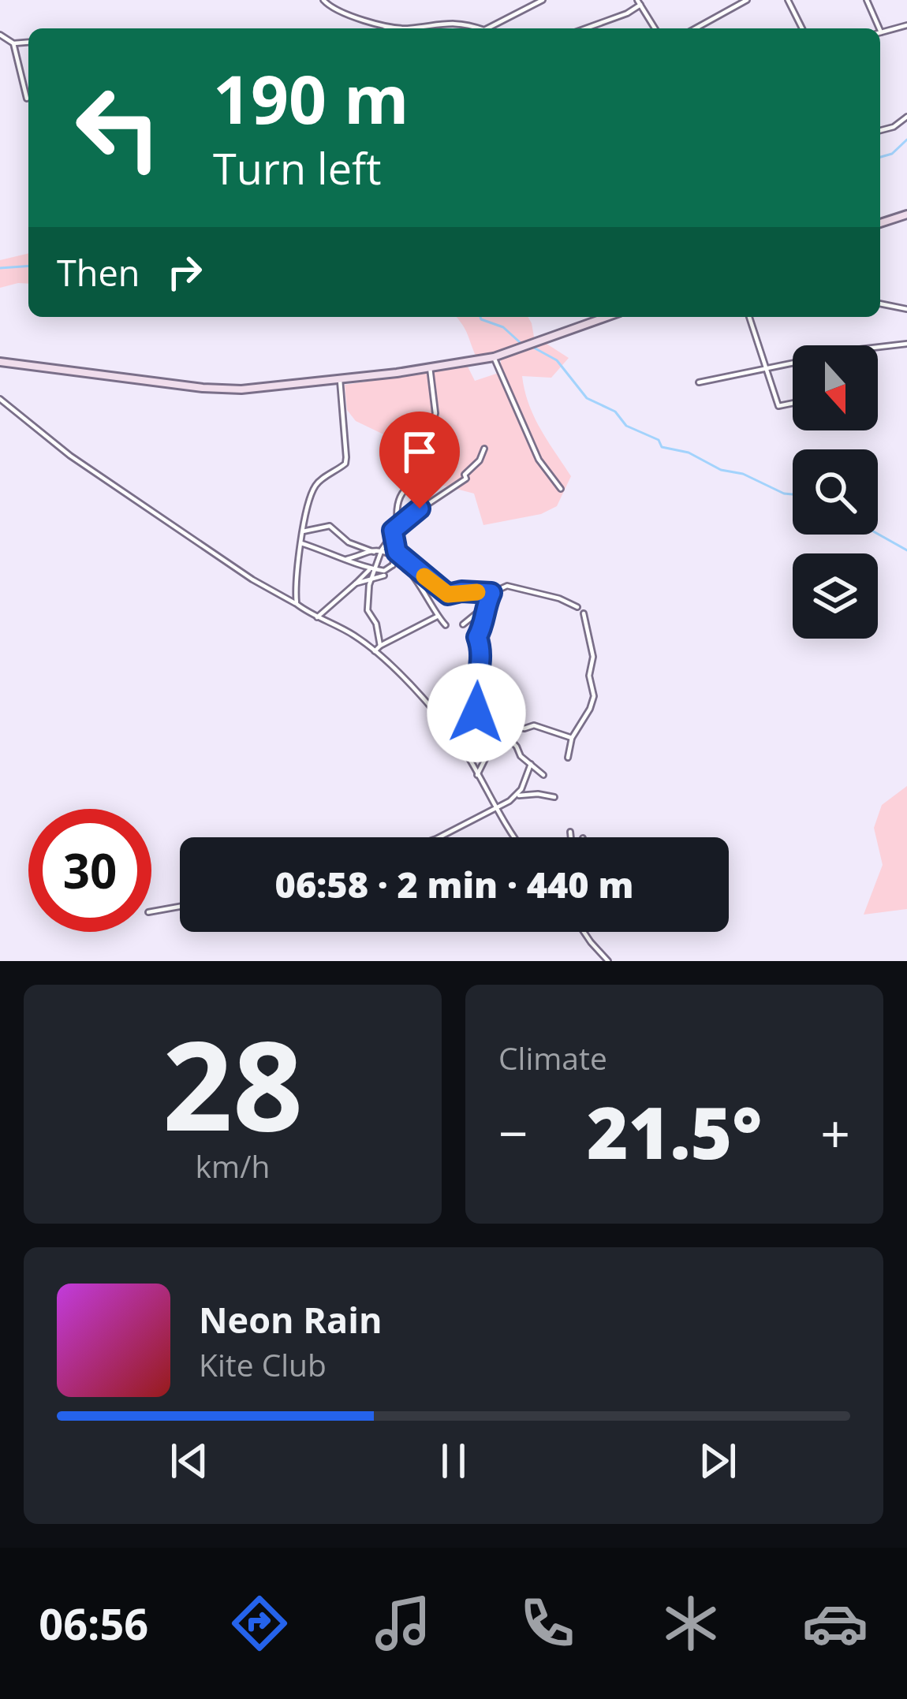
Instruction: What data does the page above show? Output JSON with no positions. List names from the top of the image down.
{
  "north": "bottom",
  "page": {
    "turn": ["190 m", "Turn left"],
    "then": "Then",
    "limit": "30",
    "trip": "06:58 · 2 min · 440 m",
    "tile": [
      ["28", "km/h"],
      "Climate"
    ],
    "heat": ["−", "21.5°", "+"],
    "song": ["Neon Rain", "Kite Club"],
    "tabs": "06:56"
  }
}
